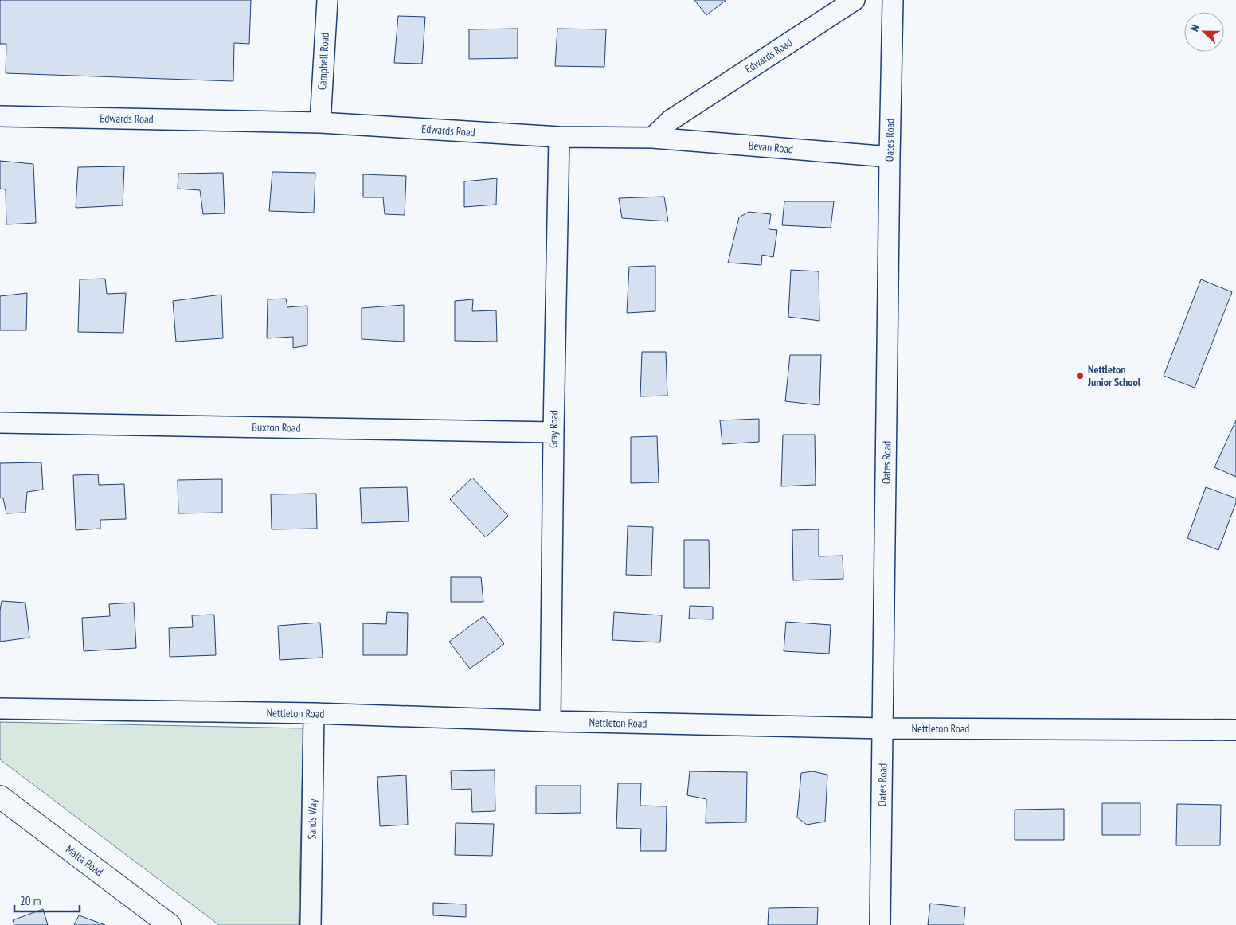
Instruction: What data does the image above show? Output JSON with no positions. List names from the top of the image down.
{
  "streets": {
    "street": [
      "Edwards Road",
      "Campbell Road",
      "Oates Road",
      "Bevan Road",
      "Buxton Road",
      "Gray Road",
      "Nettleton Road",
      "Sands Way",
      "Malta Road"
    ]
  },
  "crossings": [
    ["Edwards Road", "Campbell Road"],
    ["Edwards Road", "Bevan Road"],
    ["Edwards Road", "Gray Road"],
    ["Oates Road", "Bevan Road"],
    ["Oates Road", "Nettleton Road"],
    ["Buxton Road", "Gray Road"],
    ["Gray Road", "Nettleton Road"],
    ["Nettleton Road", "Sands Way"]
  ],
  "places": ["Nettleton Junior School"],
  "scale_bar": "20 m",
  "north": "left"
}
